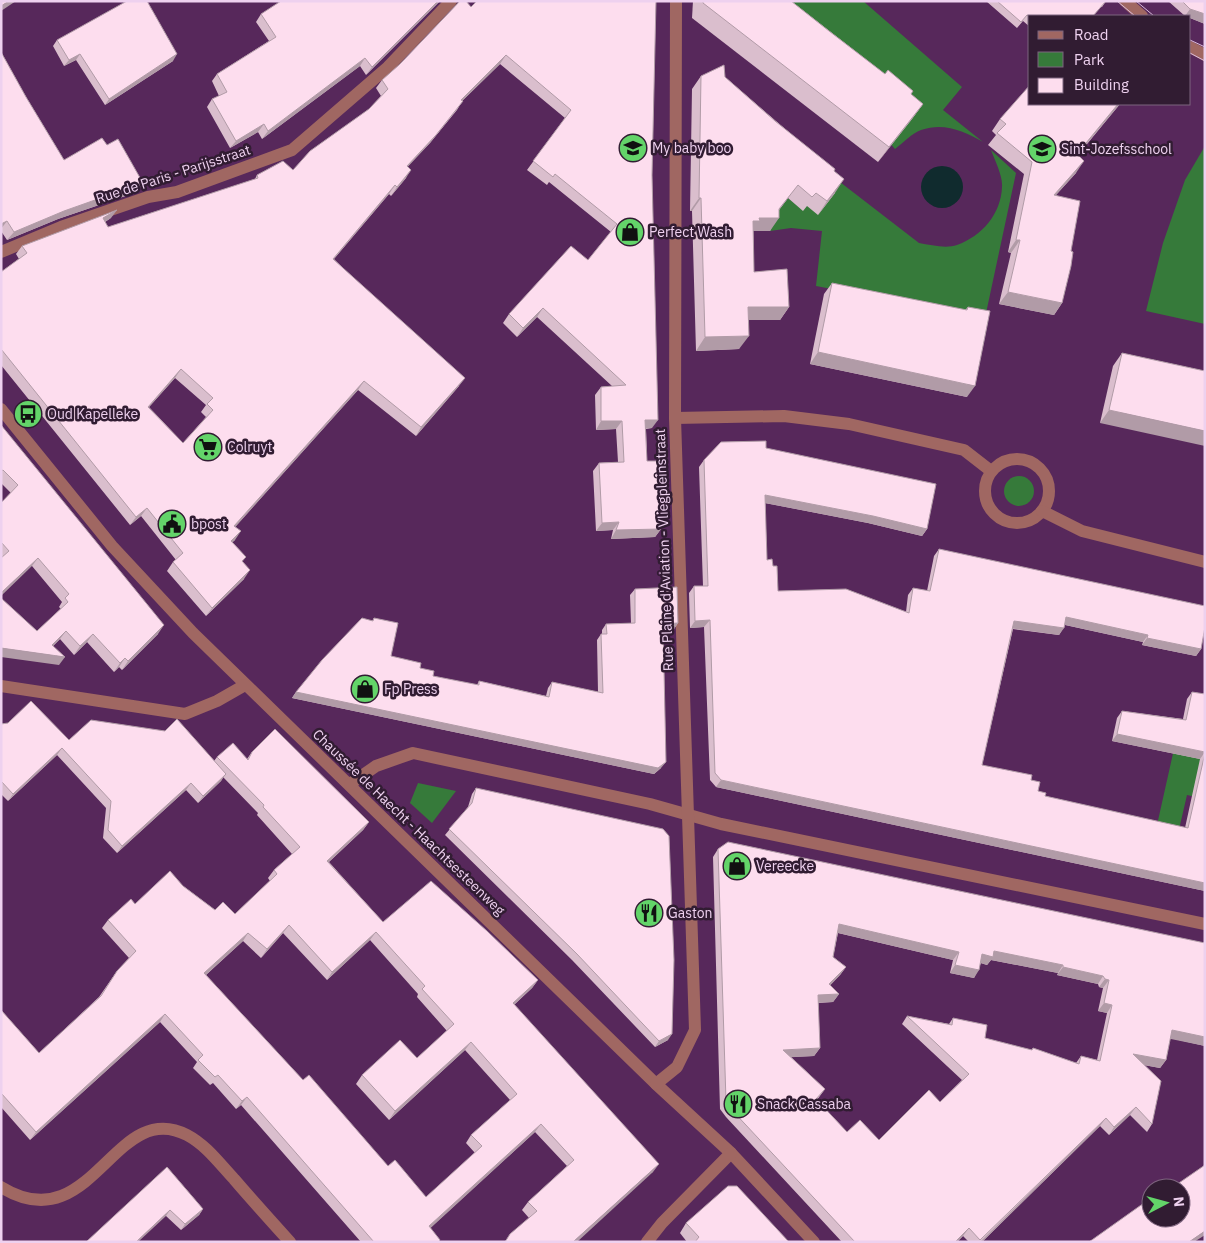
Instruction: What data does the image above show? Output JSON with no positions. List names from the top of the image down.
{
  "streets": {
    "street": ["Rue de Paris - Parijsstraat", "Rue Plaine d'Aviation - Vliegpleinstraat", "Chaussée de Haecht - Haachtsesteenweg"]
  },
  "crossings": [
    ["Rue Plaine d'Aviation - Vliegpleinstraat", "Chaussée de Haecht - Haachtsesteenweg"]
  ],
  "places": {
    "school or university": ["My baby boo", "Sint-Jozefsschool"],
    "shop": ["Perfect Wash", "Fp Press", "Vereecke"],
    "bus stop": ["Oud Kapelleke"],
    "supermarket": ["Colruyt"],
    "public building": ["bpost"],
    "restaurant": ["Gaston", "Snack Cassaba"]
  },
  "legend": ["Road", "Park", "Building"],
  "north": "right"
}
